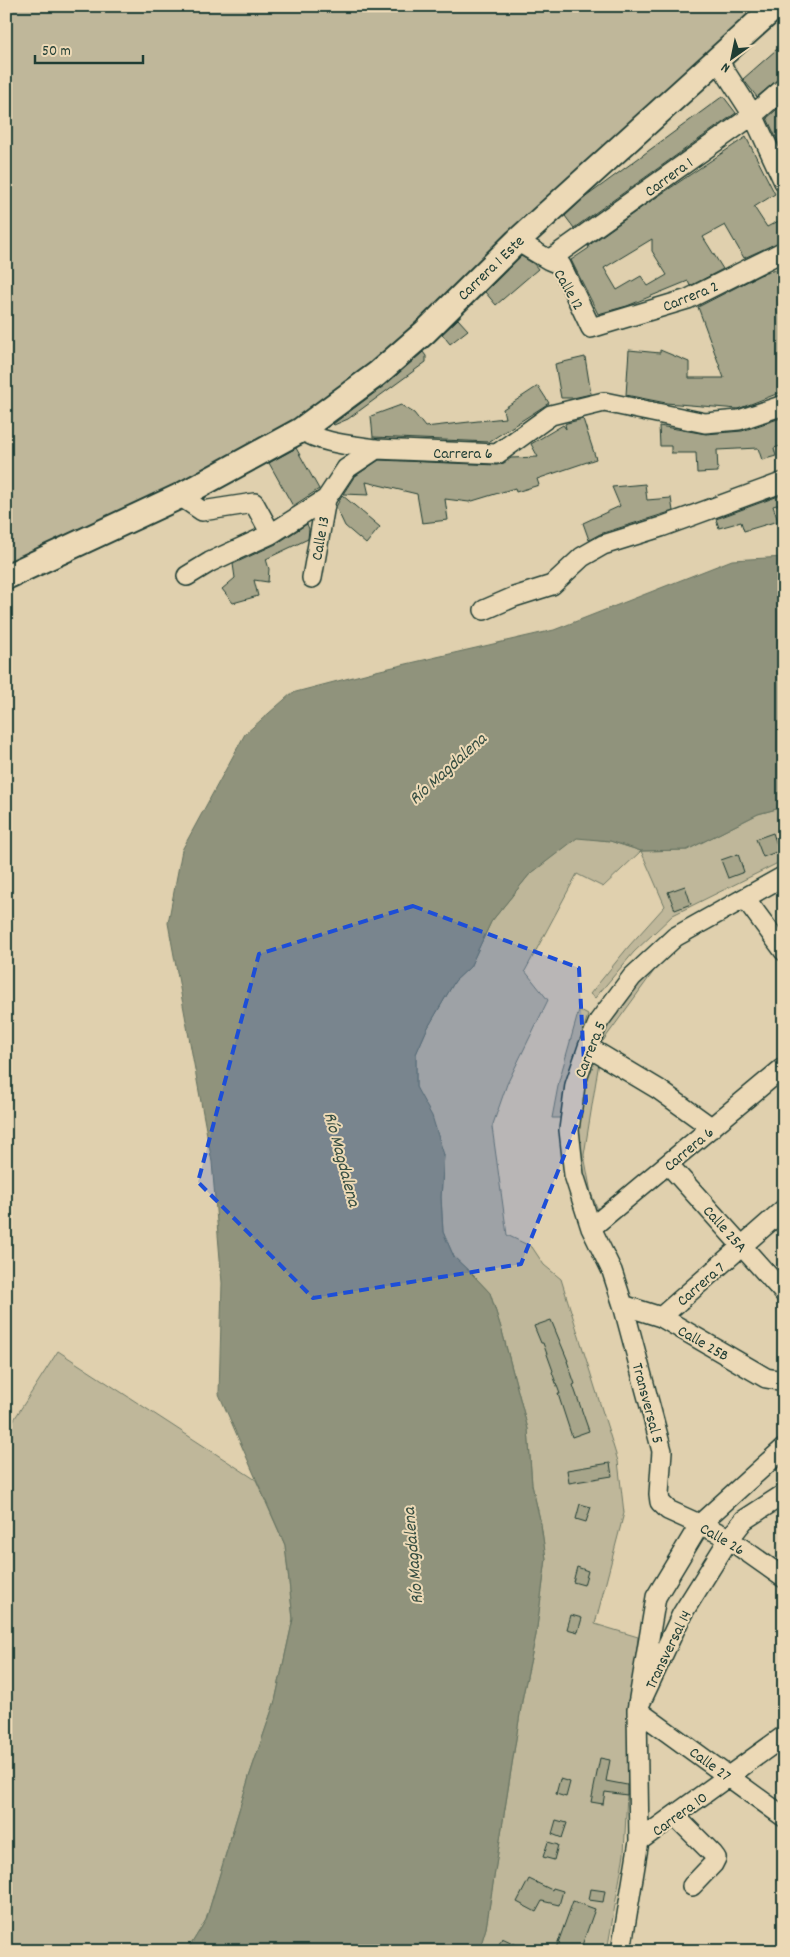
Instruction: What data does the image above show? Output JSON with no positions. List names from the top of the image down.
{
  "streets": {
    "main road": ["Carrera 1 Este"],
    "street": [
      "Carrera 1",
      "Calle 12",
      "Carrera 2",
      "Carrera 6",
      "Calle 13",
      "Carrera 5",
      "Calle 25A",
      "Carrera 7",
      "Calle 25B",
      "Transversal 5",
      "Calle 26",
      "Transversal 14",
      "Calle 27",
      "Carrera 10"
    ]
  },
  "crossings": [
    ["Carrera 1", "Calle 12"],
    ["Carrera 1 Este", "Calle 12"],
    ["Carrera 1 Este", "Carrera 6"],
    ["Calle 12", "Carrera 2"],
    ["Carrera 6", "Carrera 5"],
    ["Carrera 6", "Calle 25A"],
    ["Carrera 5", "Calle 25B"],
    ["Carrera 5", "Transversal 5"],
    ["Calle 25A", "Carrera 7"],
    ["Carrera 7", "Calle 25B"],
    ["Calle 25B", "Transversal 5"],
    ["Transversal 5", "Calle 26"],
    ["Calle 26", "Transversal 14"],
    ["Transversal 14", "Calle 27"],
    ["Transversal 14", "Carrera 10"],
    ["Calle 27", "Carrera 10"]
  ],
  "water": ["Río Magdalena"],
  "scale_bar": "50 m",
  "north": "bottom left"
}
